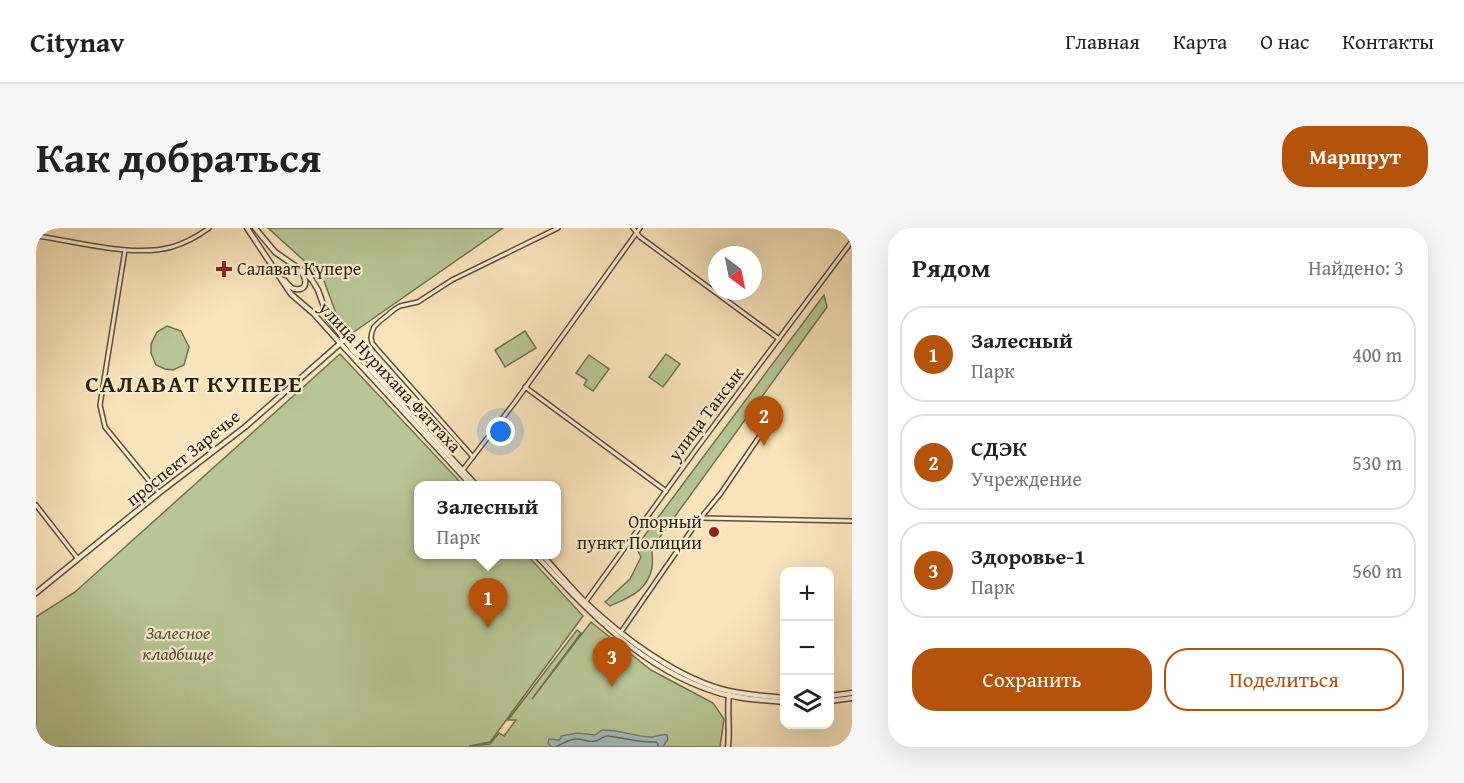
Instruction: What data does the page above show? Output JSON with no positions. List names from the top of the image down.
{
  "streets": {
    "street": ["улица Нурихана Фаттаха", "улица Тансык", "проспект Заречье"]
  },
  "crossings": [
    ["улица Нурихана Фаттаха", "проспект Заречье"]
  ],
  "districts": ["САЛАВАТ КУПЕРЕ"],
  "parks": ["Залесное кладбище"],
  "places": {
    "health": ["Салават Күпере"],
    "other": ["Опорный пункт Полиции"]
  },
  "north": "bottom right",
  "page": {
    "header": "Citynav",
    "nav": [
      "Главная",
      "Карта",
      "О нас",
      "Контакты"
    ],
    "title": "Как добраться",
    "buttons": [
      "Маршрут",
      ["Сохранить", "Поделиться"]
    ],
    "heading": ["Рядом", "Найдено: 3"],
    "list": [
      {
        "mark": "1",
        "name": "Залесный",
        "note": "Парк",
        "value": "400 m"
      },
      {
        "mark": "2",
        "name": "СДЭК",
        "note": "Учреждение",
        "value": "530 m"
      },
      {
        "mark": "3",
        "name": "Здоровье-1",
        "note": "Парк",
        "value": "560 m"
      }
    ],
    "pins": ["2", "1", "3"],
    "popup": ["Залесный", "Парк"],
    "map_buttons": ["+", "−"]
  }
}
